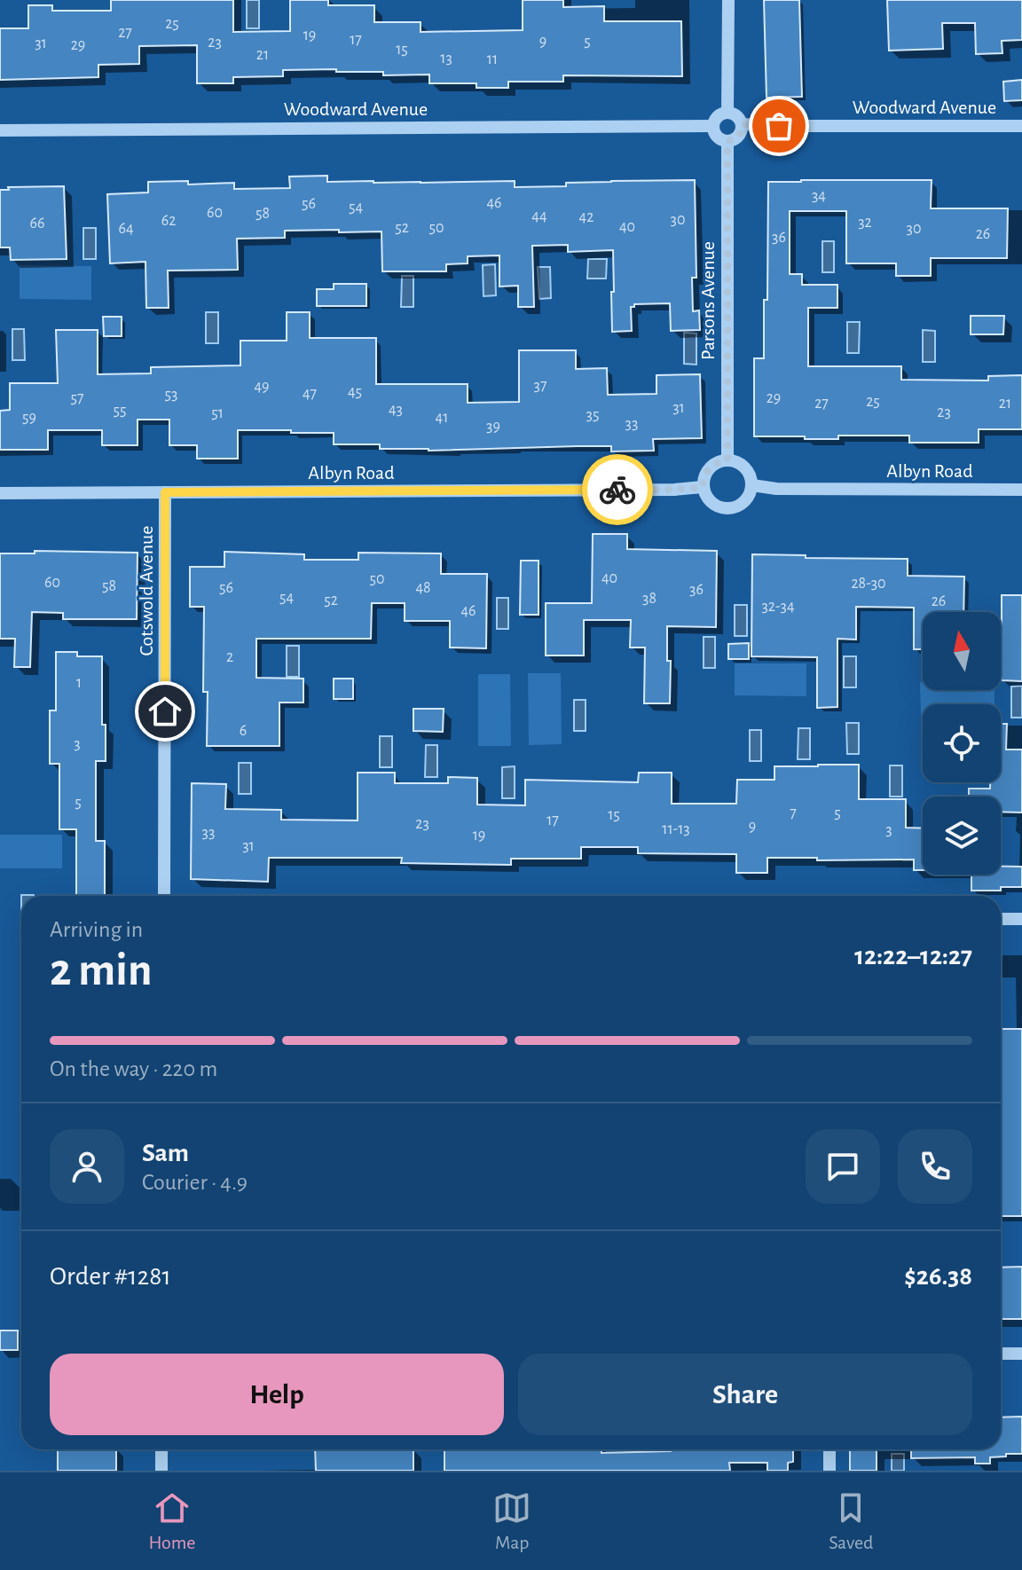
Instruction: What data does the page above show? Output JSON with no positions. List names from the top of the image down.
{
  "streets": {
    "street": [
      "Woodward Avenue",
      "Parsons Avenue",
      "Albyn Road",
      "Cotswold Avenue"
    ]
  },
  "crossings": [
    ["Woodward Avenue", "Parsons Avenue"],
    ["Parsons Avenue", "Albyn Road"],
    ["Albyn Road", "Cotswold Avenue"]
  ],
  "house_numbers": [
    "25",
    "27",
    "19",
    "17",
    "9",
    "5",
    "23",
    "31",
    "29",
    "15",
    "21",
    "13",
    "11",
    "34",
    "46",
    "56",
    "54",
    "60",
    "58",
    "44",
    "42",
    "30",
    "62",
    "32",
    "66",
    "40",
    "52",
    "50",
    "64",
    "30",
    "26",
    "36",
    "37",
    "49",
    "45",
    "47",
    "53",
    "57",
    "29",
    "25",
    "27",
    "21",
    "31",
    "43",
    "55",
    "23",
    "51",
    "35",
    "59",
    "41",
    "33",
    "39",
    "40",
    "50",
    "60",
    "28-30",
    "58",
    "56",
    "48",
    "36",
    "54",
    "38",
    "52",
    "26",
    "32-34",
    "46",
    "2",
    "1",
    "6",
    "3",
    "5",
    "7",
    "5",
    "15",
    "17",
    "23",
    "9",
    "11-13",
    "3",
    "33",
    "19",
    "31"
  ],
  "north": "top",
  "page": {
    "heading": ["2 min", "Arriving in", "12:22–12:27"],
    "panel": [
      "Sam",
      "Courier · 4.9",
      "Order #1281",
      "$26.38"
    ],
    "bar": "On the way · 220 m",
    "buttons": ["Help", "Share"],
    "tabs": ["Home", "Map", "Saved"]
  }
}
